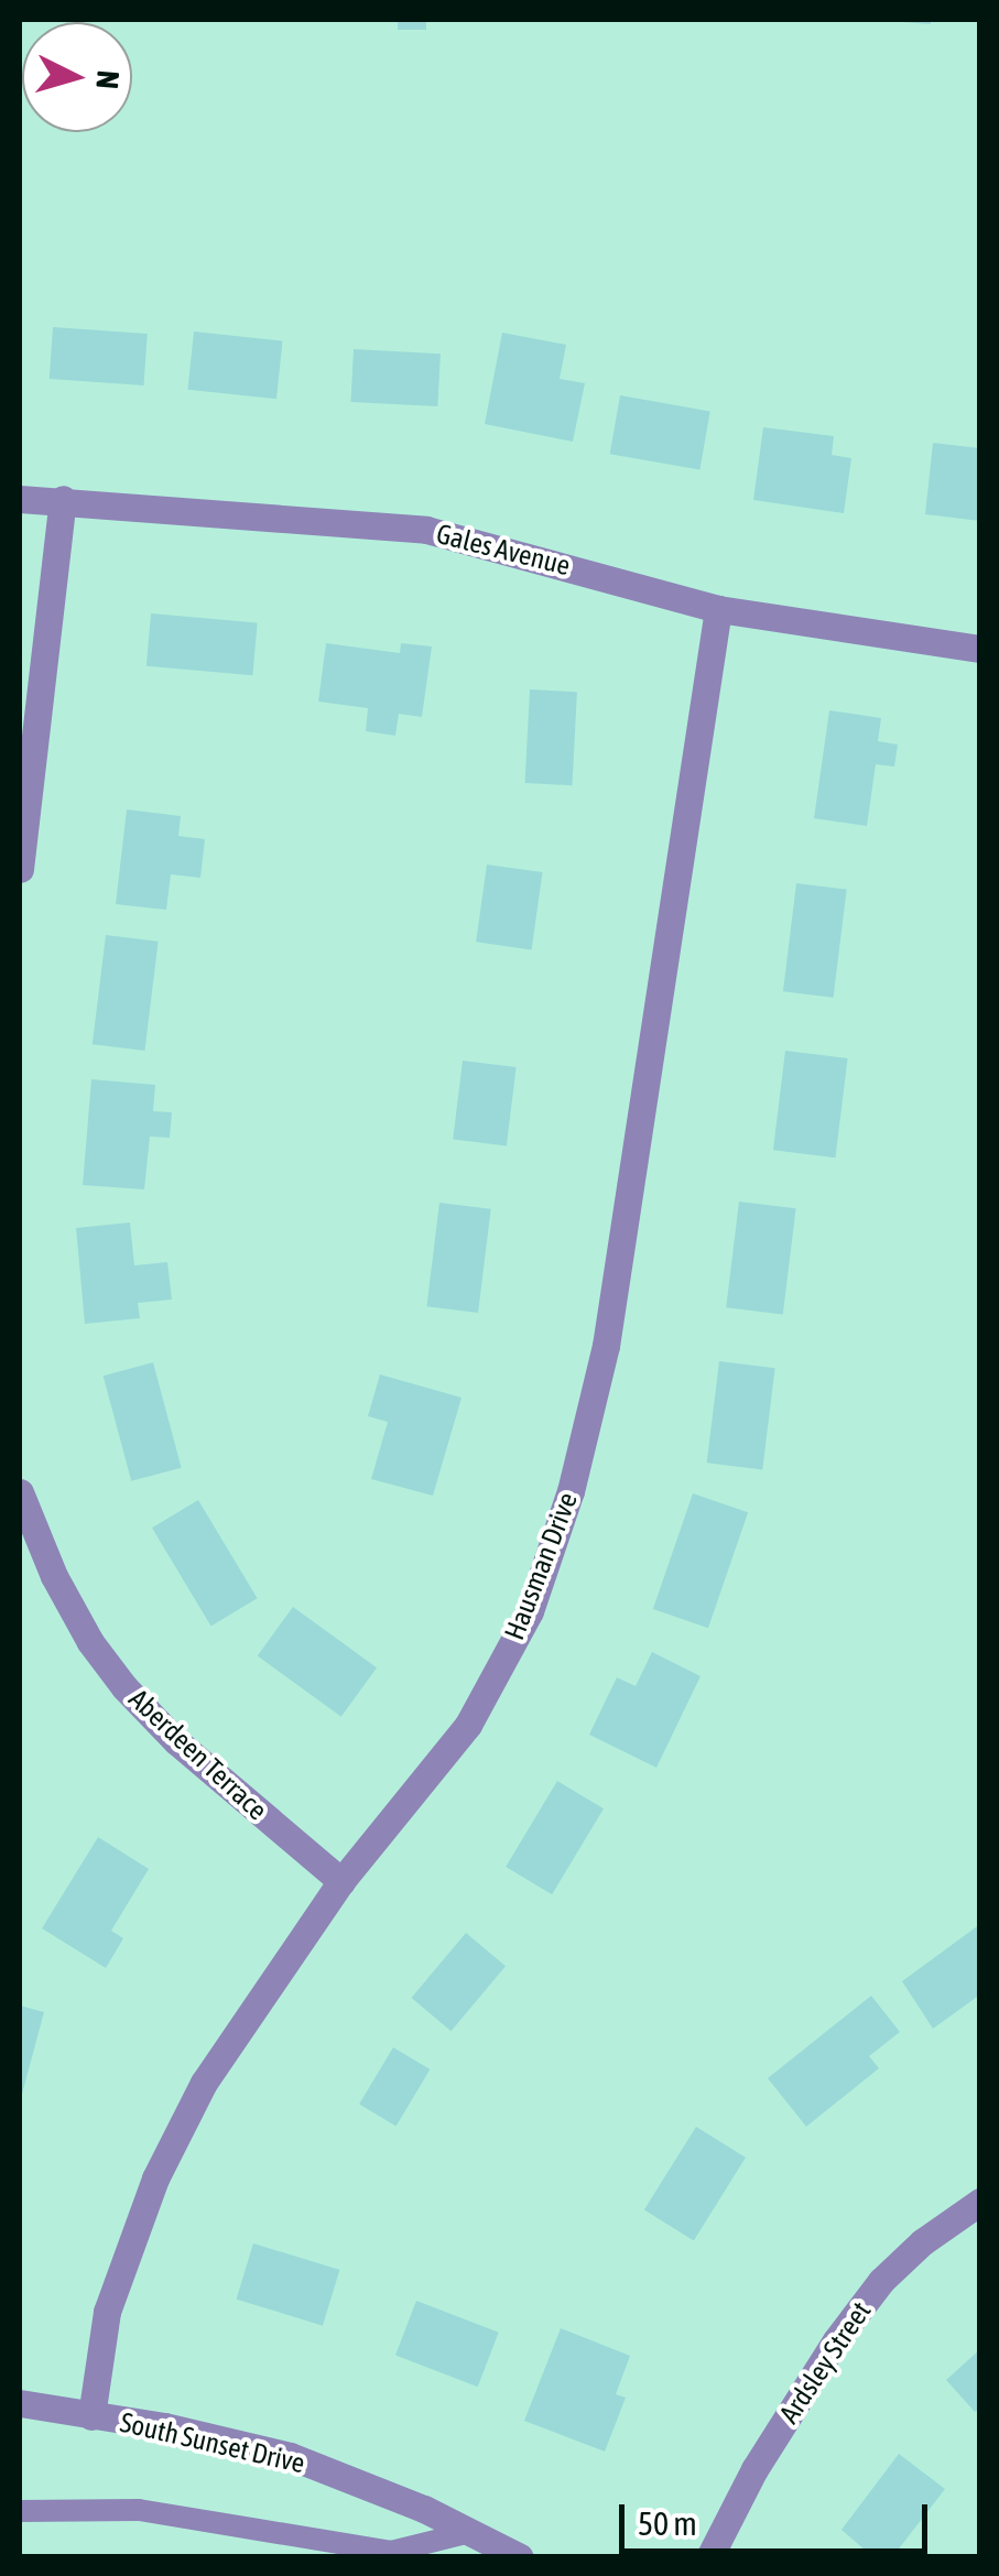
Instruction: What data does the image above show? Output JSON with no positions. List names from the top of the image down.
{
  "streets": {
    "street": [
      "Gales Avenue",
      "Hausman Drive",
      "Aberdeen Terrace",
      "Ardsley Street",
      "South Sunset Drive"
    ]
  },
  "crossings": [
    ["Gales Avenue", "Hausman Drive"],
    ["Hausman Drive", "Aberdeen Terrace"],
    ["Hausman Drive", "South Sunset Drive"]
  ],
  "scale_bar": "50 m",
  "north": "right"
}
